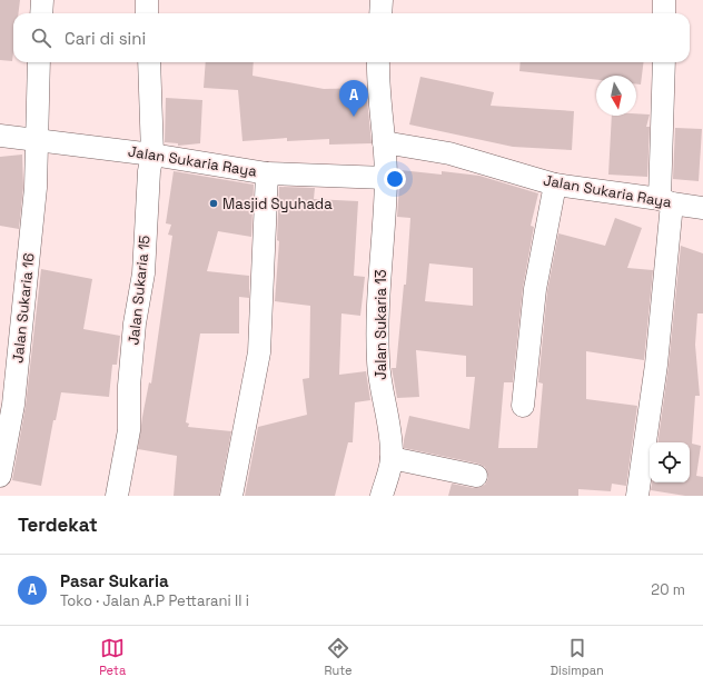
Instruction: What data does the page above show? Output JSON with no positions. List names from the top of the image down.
{
  "streets": {
    "street": [
      "Jalan Sukaria Raya",
      "Jalan Sukaria 15",
      "Jalan Sukaria 16",
      "Jalan Sukaria 13"
    ]
  },
  "crossings": [
    ["Jalan Sukaria Raya", "Jalan Sukaria 15"],
    ["Jalan Sukaria Raya", "Jalan Sukaria 16"],
    ["Jalan Sukaria Raya", "Jalan Sukaria 13"]
  ],
  "places": ["Masjid Syuhada"],
  "north": "bottom",
  "page": {
    "search": "Cari di sini",
    "pins": "A",
    "heading": "Terdekat",
    "list": [
      {
        "mark": "A",
        "name": "Pasar Sukaria",
        "note": "Toko · Jalan A.P Pettarani II i",
        "value": "20 m"
      }
    ],
    "nav": ["Peta", "Rute", "Disimpan"]
  }
}
